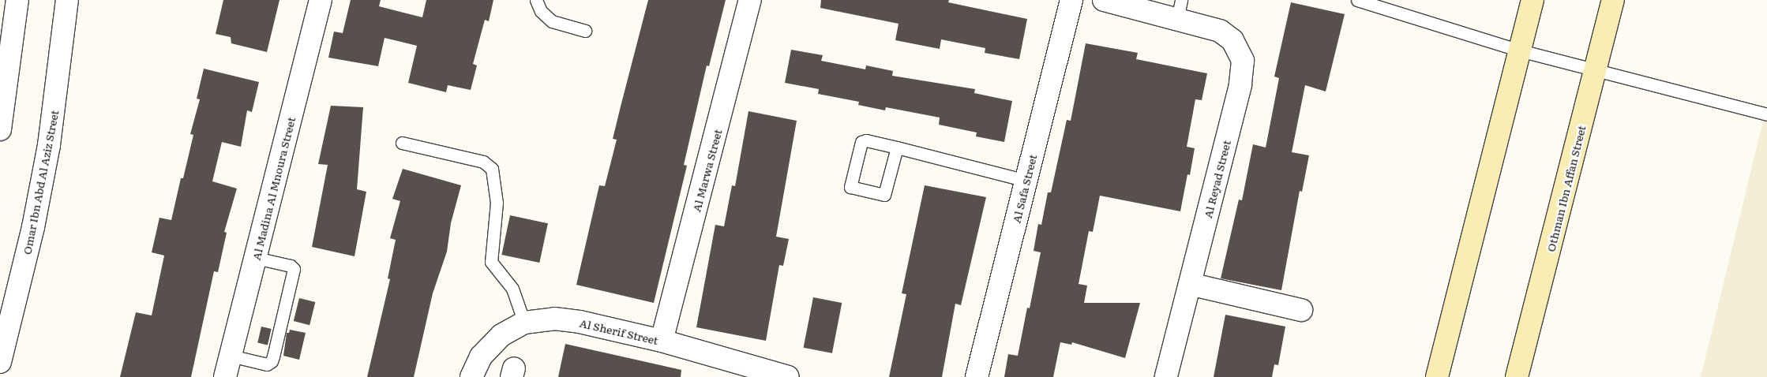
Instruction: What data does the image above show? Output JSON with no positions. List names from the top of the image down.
{
  "streets": {
    "main road": ["Othman Ibn Affan Street"],
    "street": [
      "Al Marwa Street",
      "Al Reyad Street",
      "Omar Ibn Abd Al Aziz Street",
      "Al Madina Al Mnoura Street",
      "Al Safa Street",
      "Al Sherif Street"
    ]
  },
  "crossings": [
    ["Al Marwa Street", "Al Sherif Street"]
  ]
}
